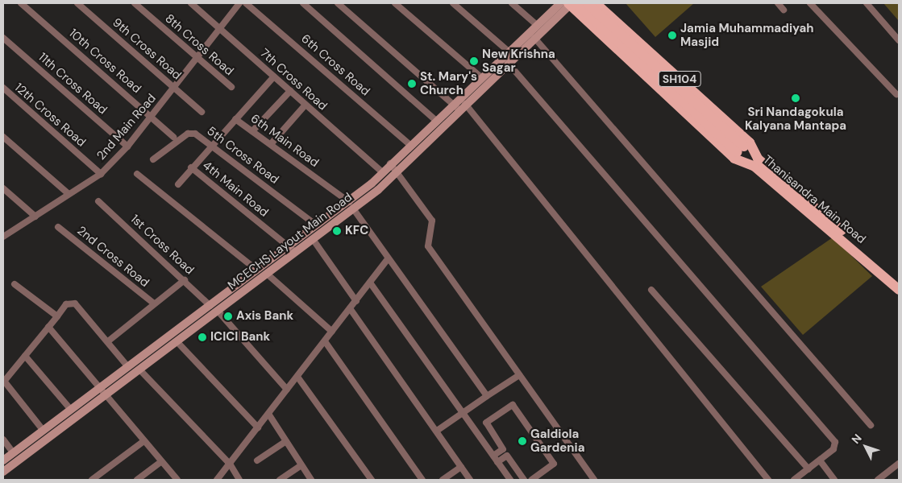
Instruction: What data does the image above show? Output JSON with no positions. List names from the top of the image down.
{
  "streets": {
    "main road": ["SH104", "Thanisandra Main Road", "MCECHS Layout Main Road"],
    "street": [
      "8th Cross Road",
      "9th Cross Road",
      "10th Cross Road",
      "6th Cross Road",
      "7th Cross Road",
      "11th Cross Road",
      "12th Cross Road",
      "2nd Main Road",
      "6th Main Road",
      "5th Cross Road",
      "4th Main Road",
      "1st Cross Road",
      "2nd Cross Road"
    ]
  },
  "crossings": [
    ["8th Cross Road", "2nd Main Road"],
    ["9th Cross Road", "2nd Main Road"],
    ["10th Cross Road", "2nd Main Road"],
    ["6th Cross Road", "MCECHS Layout Main Road"],
    ["SH104", "Thanisandra Main Road"],
    ["SH104", "MCECHS Layout Main Road"],
    ["7th Cross Road", "2nd Main Road"],
    ["7th Cross Road", "MCECHS Layout Main Road"],
    ["11th Cross Road", "2nd Main Road"],
    ["12th Cross Road", "2nd Main Road"],
    ["6th Main Road", "5th Cross Road"],
    ["6th Main Road", "4th Main Road"],
    ["6th Main Road", "MCECHS Layout Main Road"],
    ["5th Cross Road", "4th Main Road"],
    ["5th Cross Road", "MCECHS Layout Main Road"],
    ["4th Main Road", "MCECHS Layout Main Road"],
    ["Thanisandra Main Road", "MCECHS Layout Main Road"],
    ["MCECHS Layout Main Road", "1st Cross Road"]
  ],
  "places": [
    "Jamia Muhammadiyah Masjid",
    "New Krishna Sagar",
    "St. Mary's Church",
    "Sri Nandagokula Kalyana Mantapa",
    "KFC",
    "Axis Bank",
    "ICICI Bank",
    "Galdiola Gardenia"
  ],
  "north": "top left"
}
